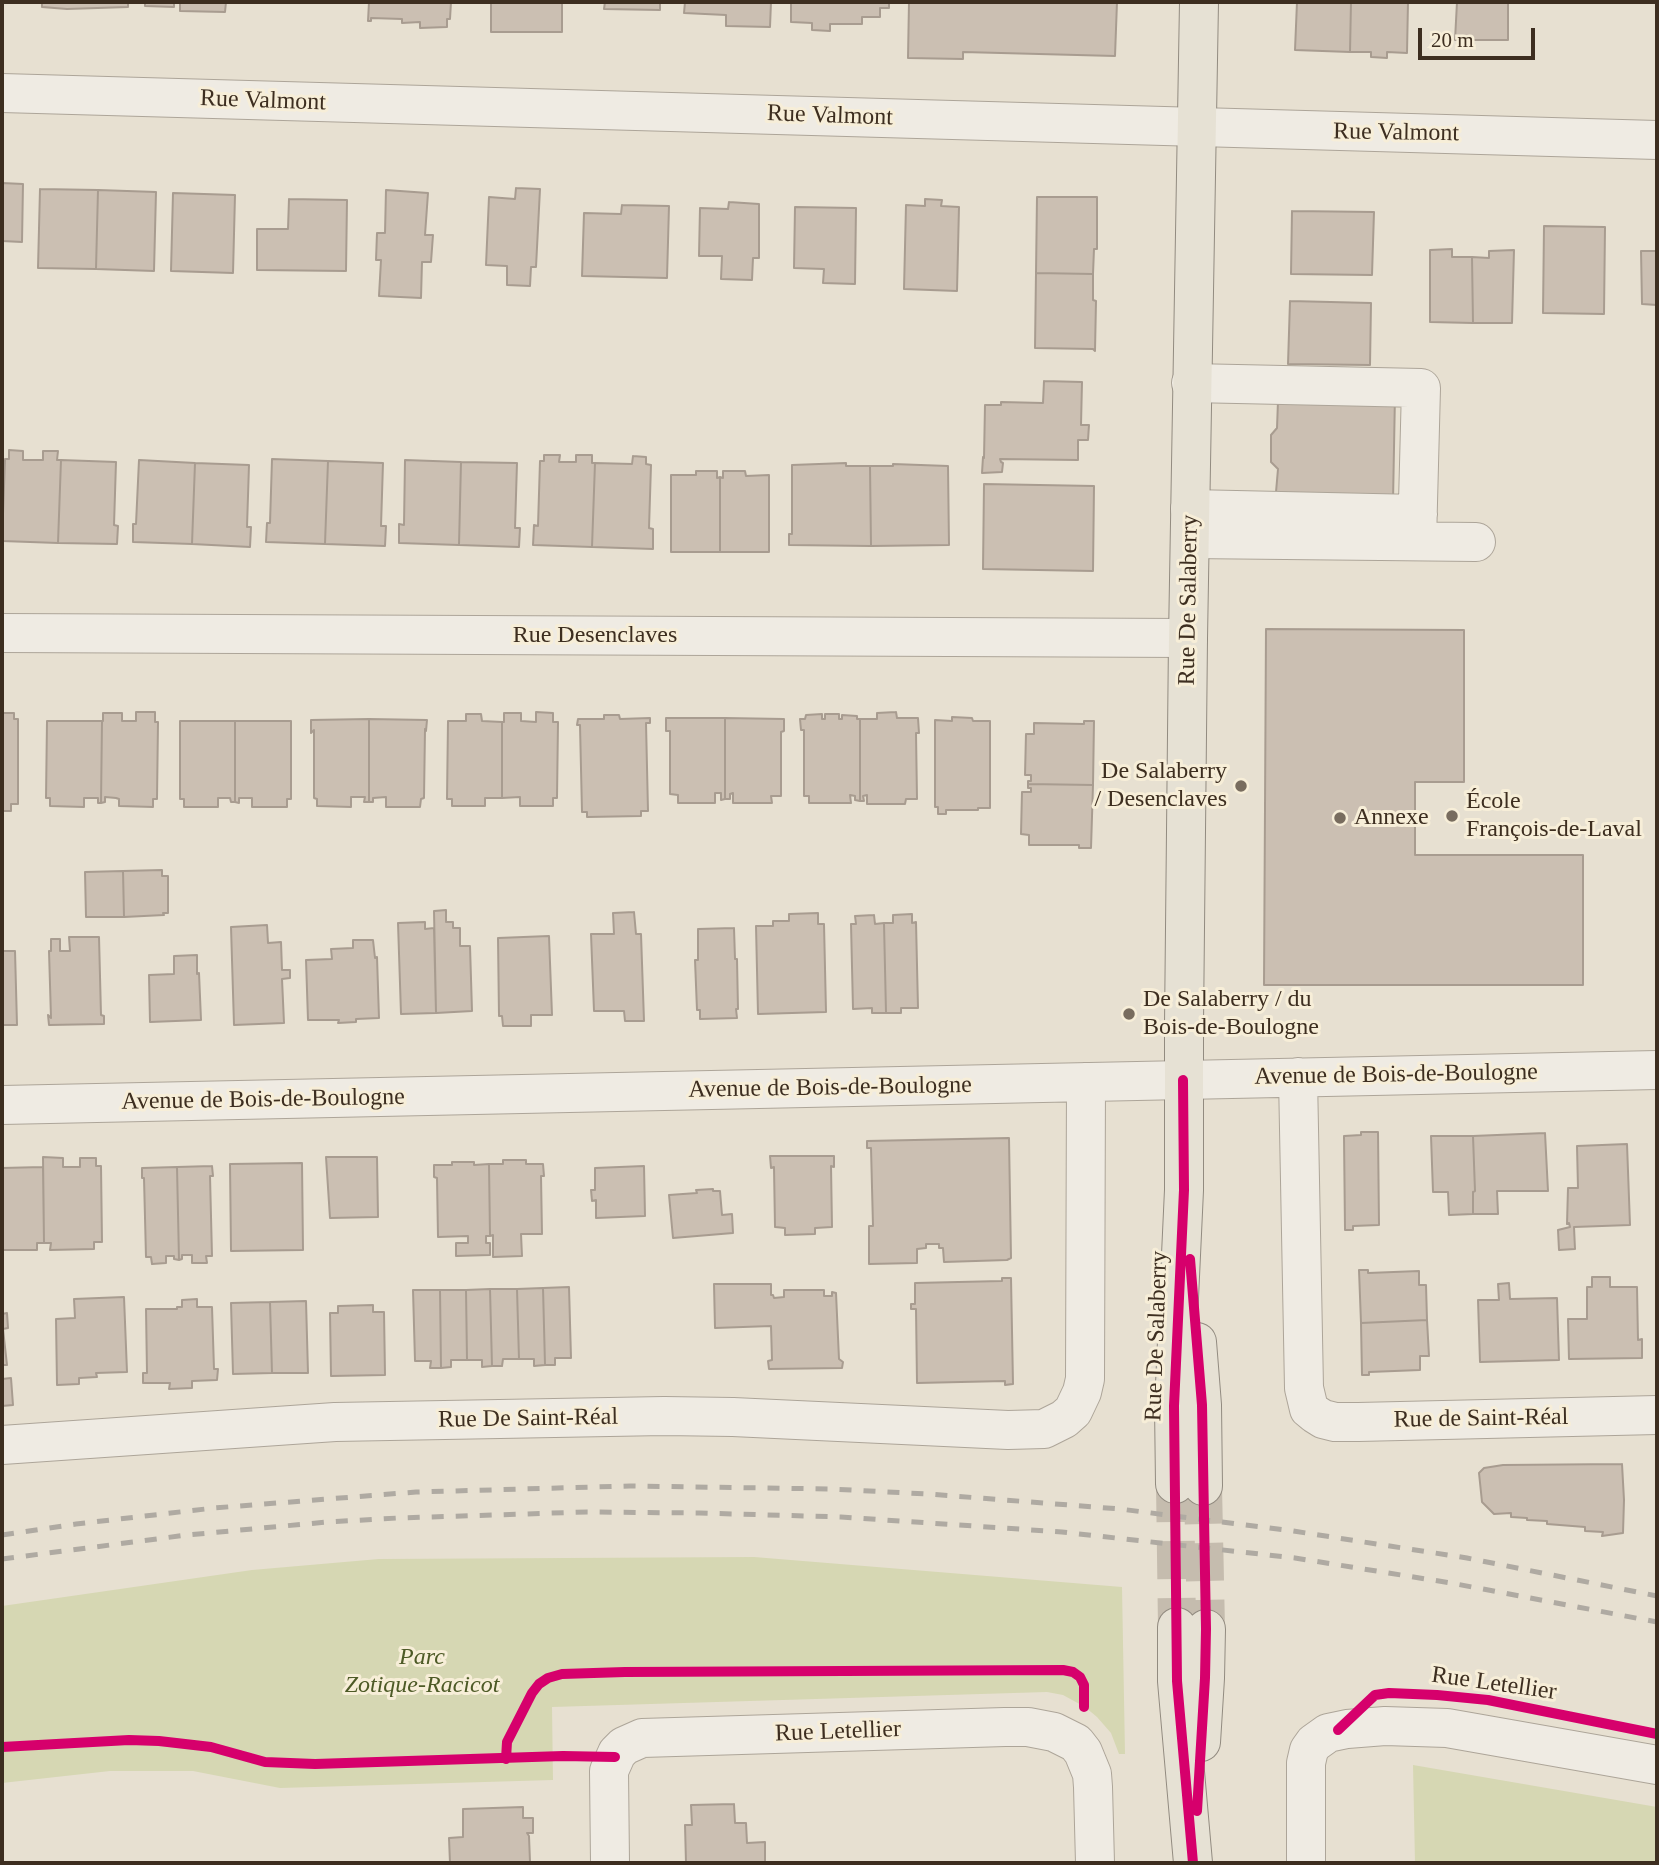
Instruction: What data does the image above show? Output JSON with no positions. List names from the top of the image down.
{
  "streets": {
    "main road": ["Rue De Salaberry"],
    "street": [
      "Rue Valmont",
      "Rue Desenclaves",
      "Avenue de Bois-de-Boulogne",
      "Rue De Saint-Réal",
      "Rue de Saint-Réal",
      "Rue Letellier"
    ]
  },
  "crossings": [
    ["Rue Valmont", "Rue De Salaberry"],
    ["Rue De Salaberry", "Rue Desenclaves"],
    ["Rue De Salaberry", "Avenue de Bois-de-Boulogne"],
    ["Avenue de Bois-de-Boulogne", "Rue De Saint-Réal"],
    ["Avenue de Bois-de-Boulogne", "Rue de Saint-Réal"]
  ],
  "parks": ["Parc Zotique-Racicot"],
  "places": [
    "De Salaberry / Desenclaves",
    "École François-de-Laval",
    "Annexe",
    "De Salaberry / du Bois-de-Boulogne"
  ],
  "scale_bar": "20 m"
}
